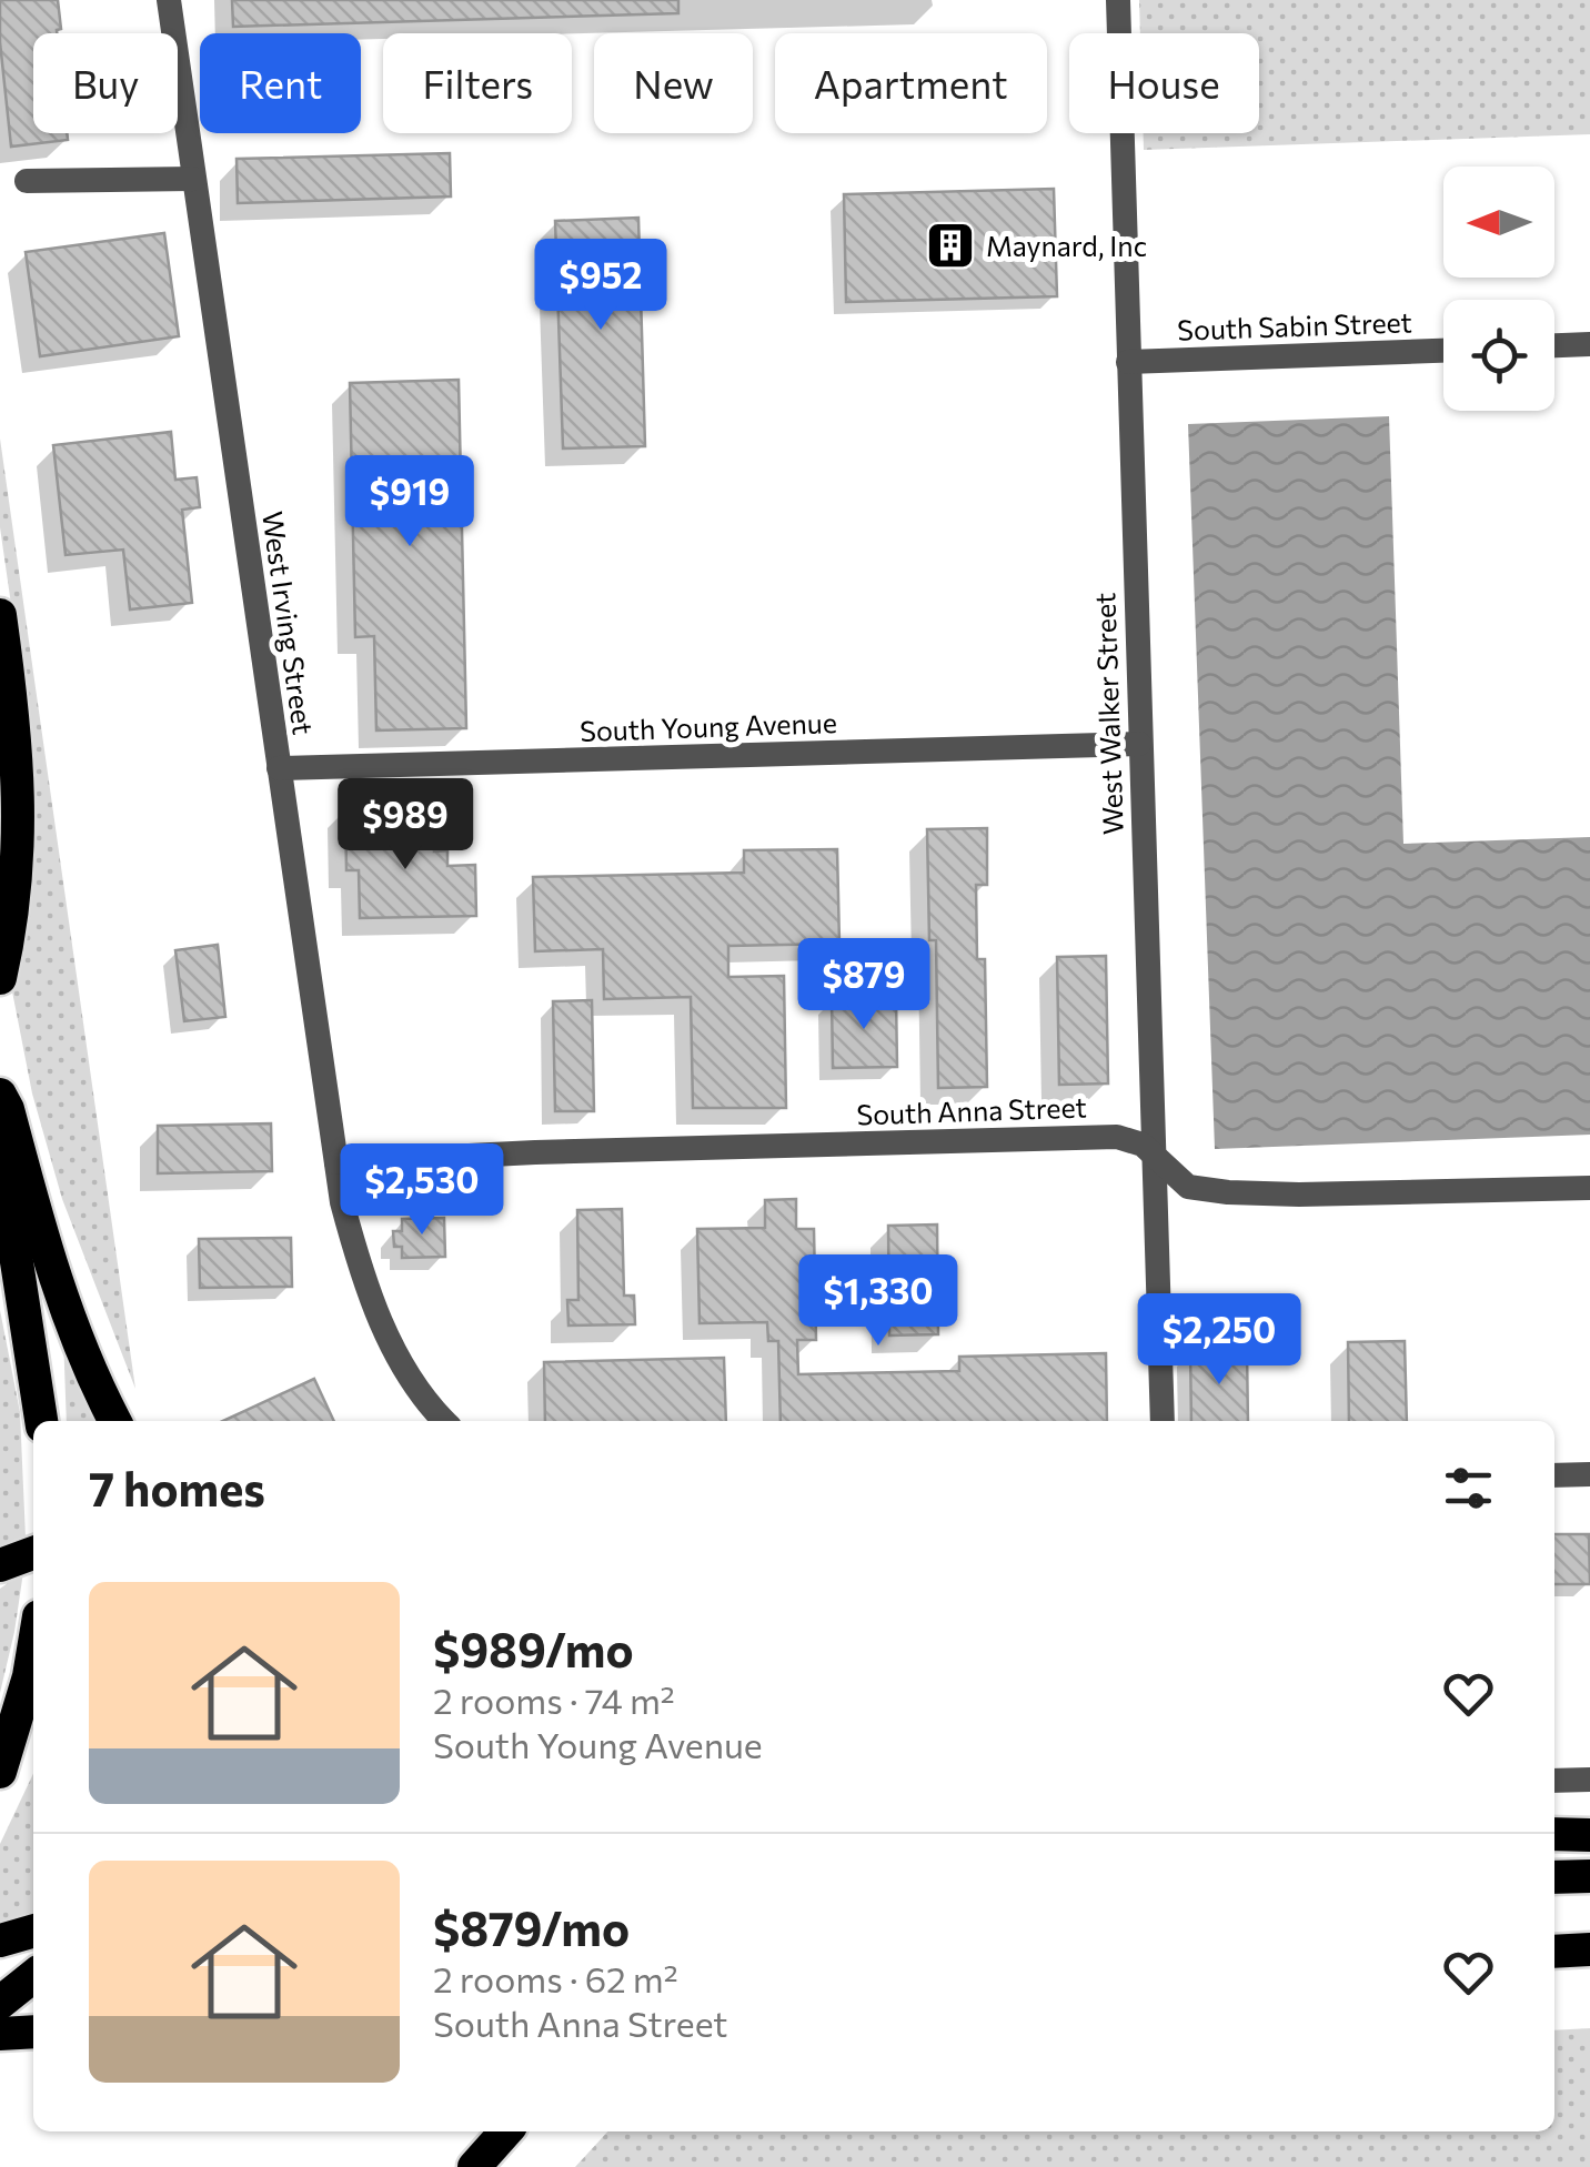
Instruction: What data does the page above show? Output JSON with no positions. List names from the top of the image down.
{
  "streets": {
    "street": [
      "South Sabin Street",
      "West Irving Street",
      "West Walker Street",
      "South Young Avenue",
      "South Anna Street"
    ]
  },
  "crossings": [
    ["South Sabin Street", "West Walker Street"],
    ["West Irving Street", "South Young Avenue"],
    ["West Irving Street", "South Anna Street"],
    ["West Walker Street", "South Young Avenue"],
    ["West Walker Street", "South Anna Street"]
  ],
  "places": {
    "building": ["Maynard, Inc"]
  },
  "north": "left",
  "page": {
    "chip": [
      "Buy",
      "Rent",
      "Filters",
      "New",
      "Apartment",
      "House"
    ],
    "price": [
      "$952",
      "$919",
      "$989",
      "$879",
      "$2,530",
      "$1,330",
      "$2,250"
    ],
    "heading": "7 homes",
    "list": [
      {
        "name": "$989/mo",
        "note": "2 rooms · 74 m² · South Young Avenue"
      },
      {
        "name": "$879/mo",
        "note": "2 rooms · 62 m² · South Anna Street"
      }
    ]
  }
}
